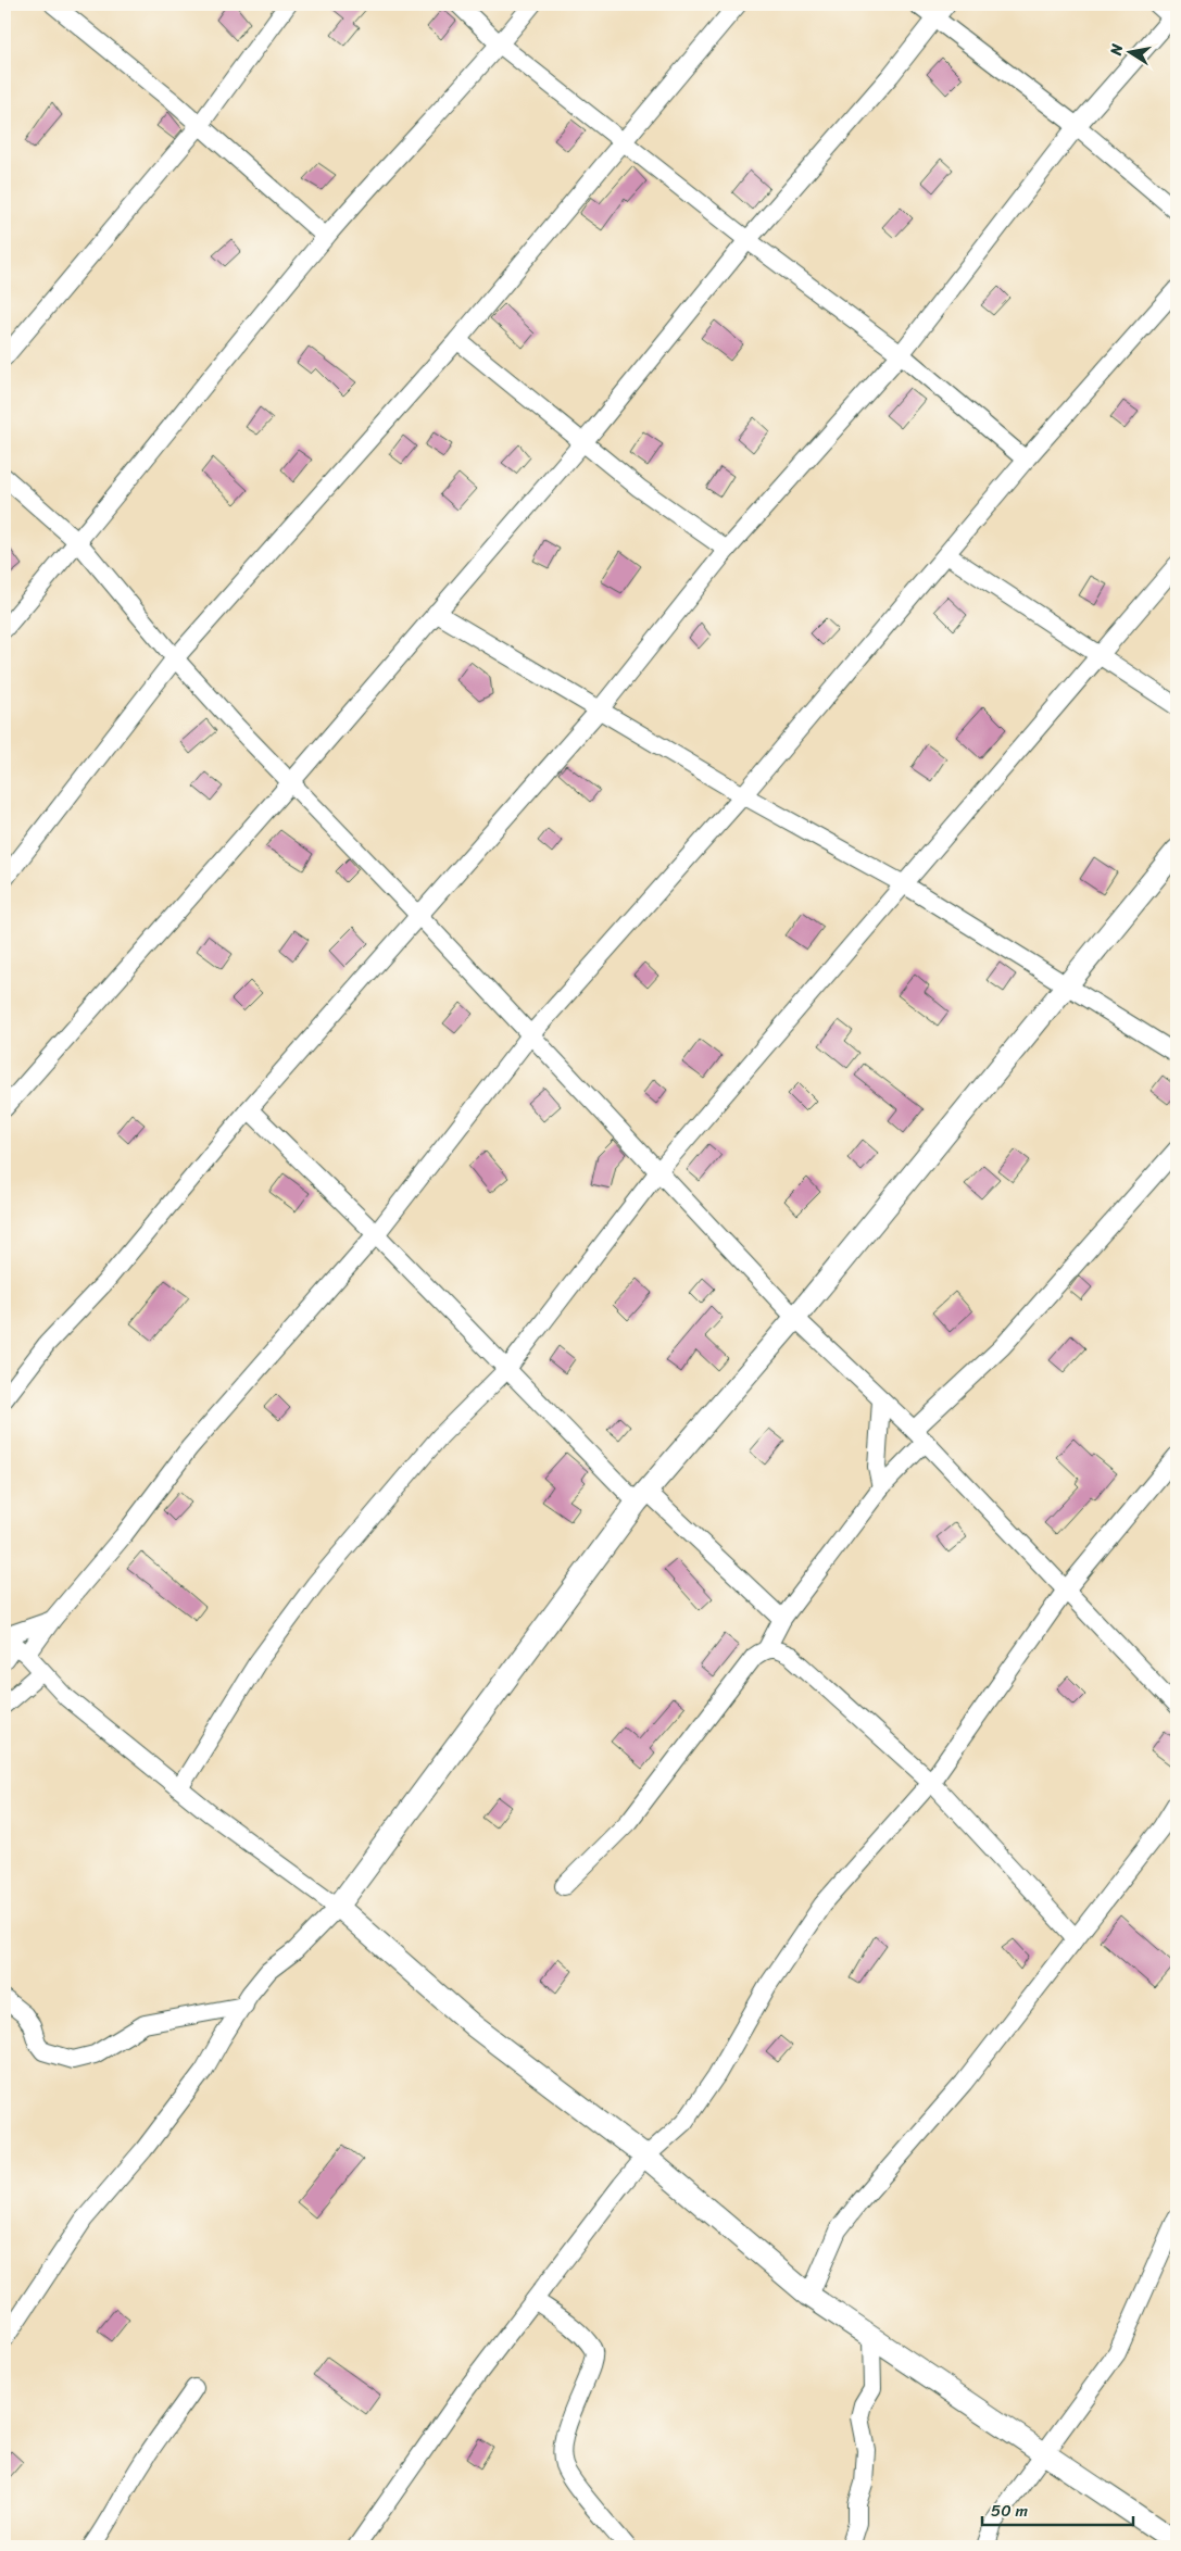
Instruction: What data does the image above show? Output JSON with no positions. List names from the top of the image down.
{
  "scale_bar": "50 m",
  "north": "left"
}
